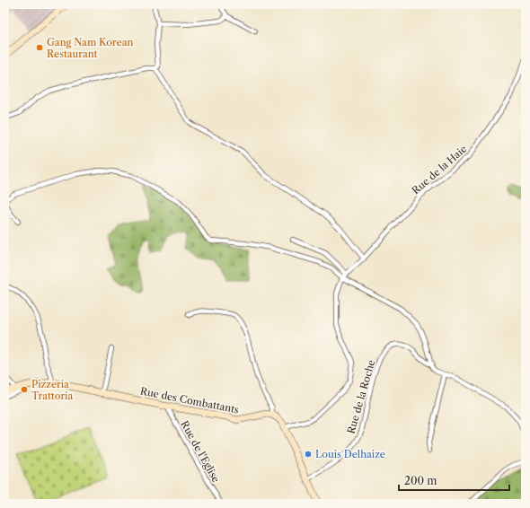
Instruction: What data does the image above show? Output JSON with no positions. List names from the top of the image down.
{
  "streets": {
    "street": [
      "Rue de la Haie",
      "Rue de la Roche",
      "Rue des Combattants",
      "Rue de l'Eglise"
    ]
  },
  "crossings": [
    ["Rue des Combattants", "Rue de l'Eglise"]
  ],
  "places": ["Gang Nam Korean Restaurant", "Pizzeria Trattoria", "Louis Delhaize"],
  "scale_bar": "200 m"
}
